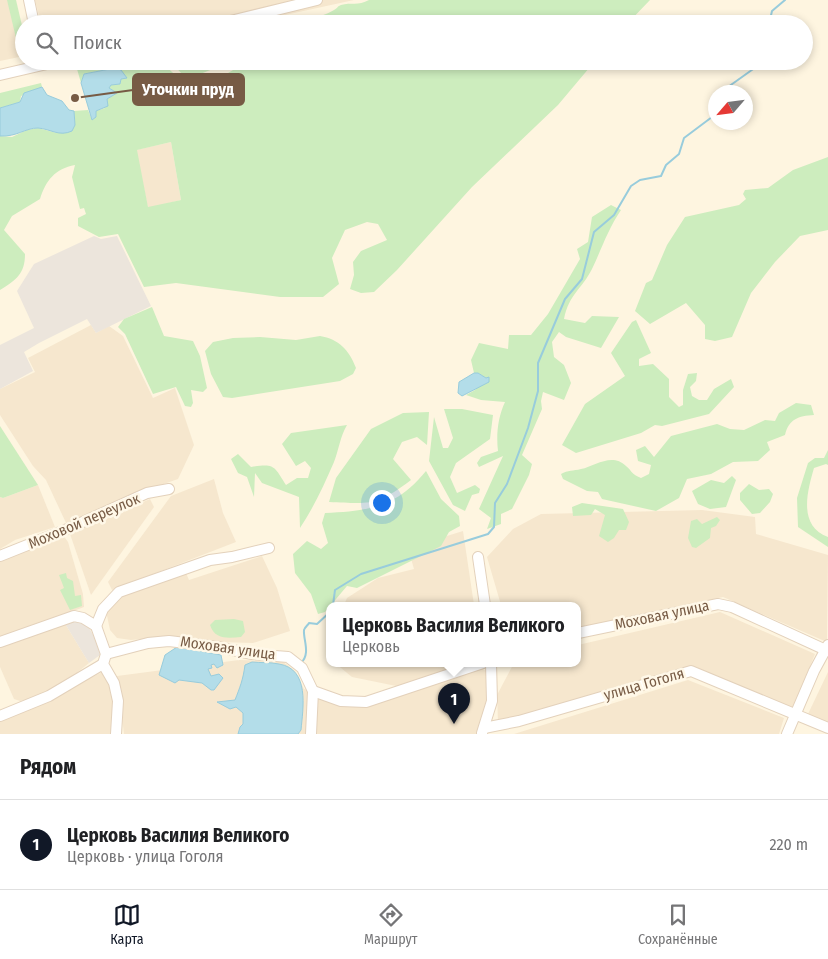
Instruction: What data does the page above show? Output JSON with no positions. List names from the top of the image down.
{
  "streets": {
    "street": ["Моховой переулок", "Моховая улица", "улица Гоголя"]
  },
  "places": ["Уточкин пруд"],
  "north": "bottom left",
  "page": {
    "search": "Поиск",
    "popup": ["Церковь Василия Великого", "Церковь"],
    "pins": "1",
    "heading": "Рядом",
    "list": [
      {
        "mark": "1",
        "name": "Церковь Василия Великого",
        "note": "Церковь · улица Гоголя",
        "value": "220 m"
      }
    ],
    "nav": ["Карта", "Маршрут", "Сохранённые"]
  }
}
